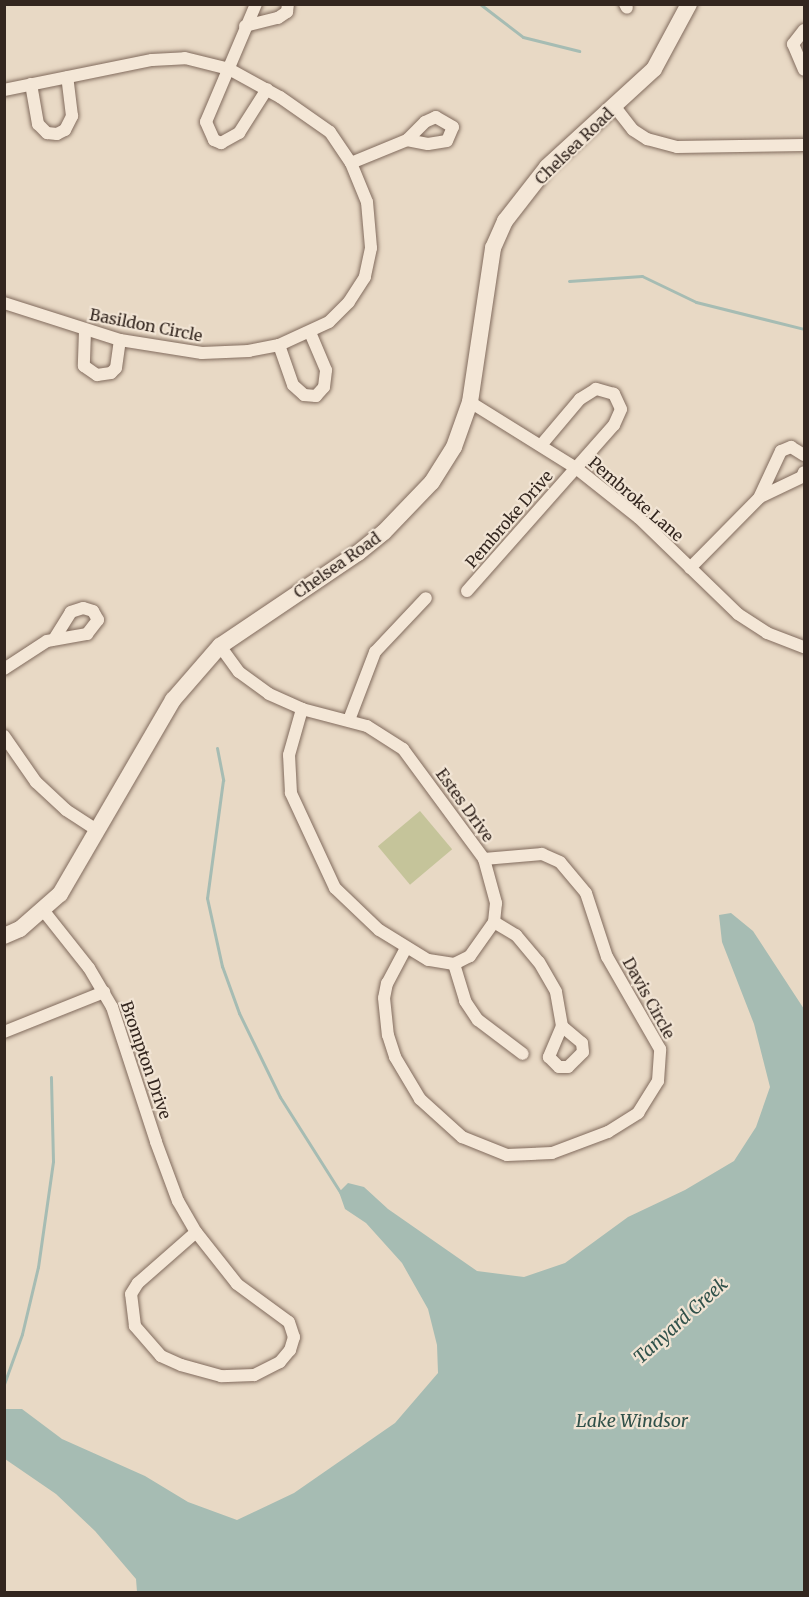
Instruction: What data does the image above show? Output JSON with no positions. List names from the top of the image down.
{
  "streets": {
    "street": [
      "Chelsea Road",
      "Basildon Circle",
      "Pembroke Lane",
      "Pembroke Drive",
      "Estes Drive",
      "Davis Circle",
      "Brompton Drive"
    ]
  },
  "crossings": [
    ["Chelsea Road", "Pembroke Lane"],
    ["Chelsea Road", "Estes Drive"],
    ["Chelsea Road", "Brompton Drive"],
    ["Pembroke Lane", "Pembroke Drive"],
    ["Estes Drive", "Davis Circle"]
  ],
  "water": ["Tanyard Creek", "Lake Windsor"]
}
